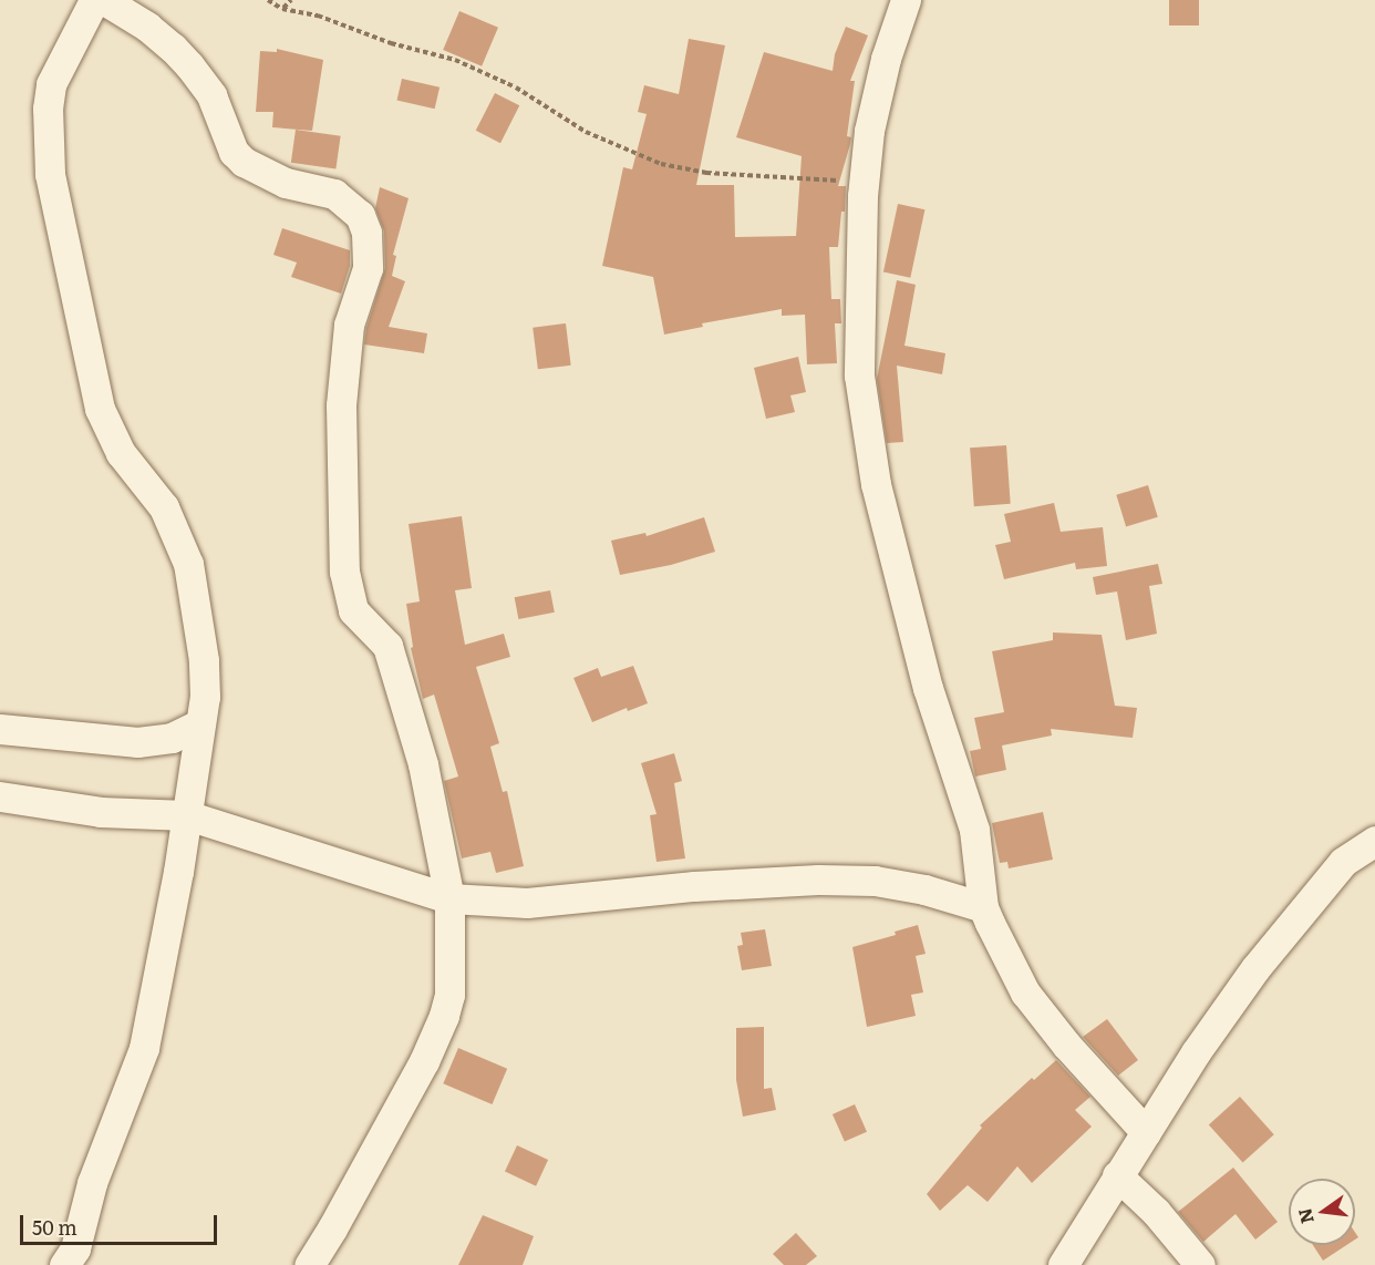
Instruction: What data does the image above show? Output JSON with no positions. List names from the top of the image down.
{
  "scale_bar": "50 m",
  "north": "left"
}
